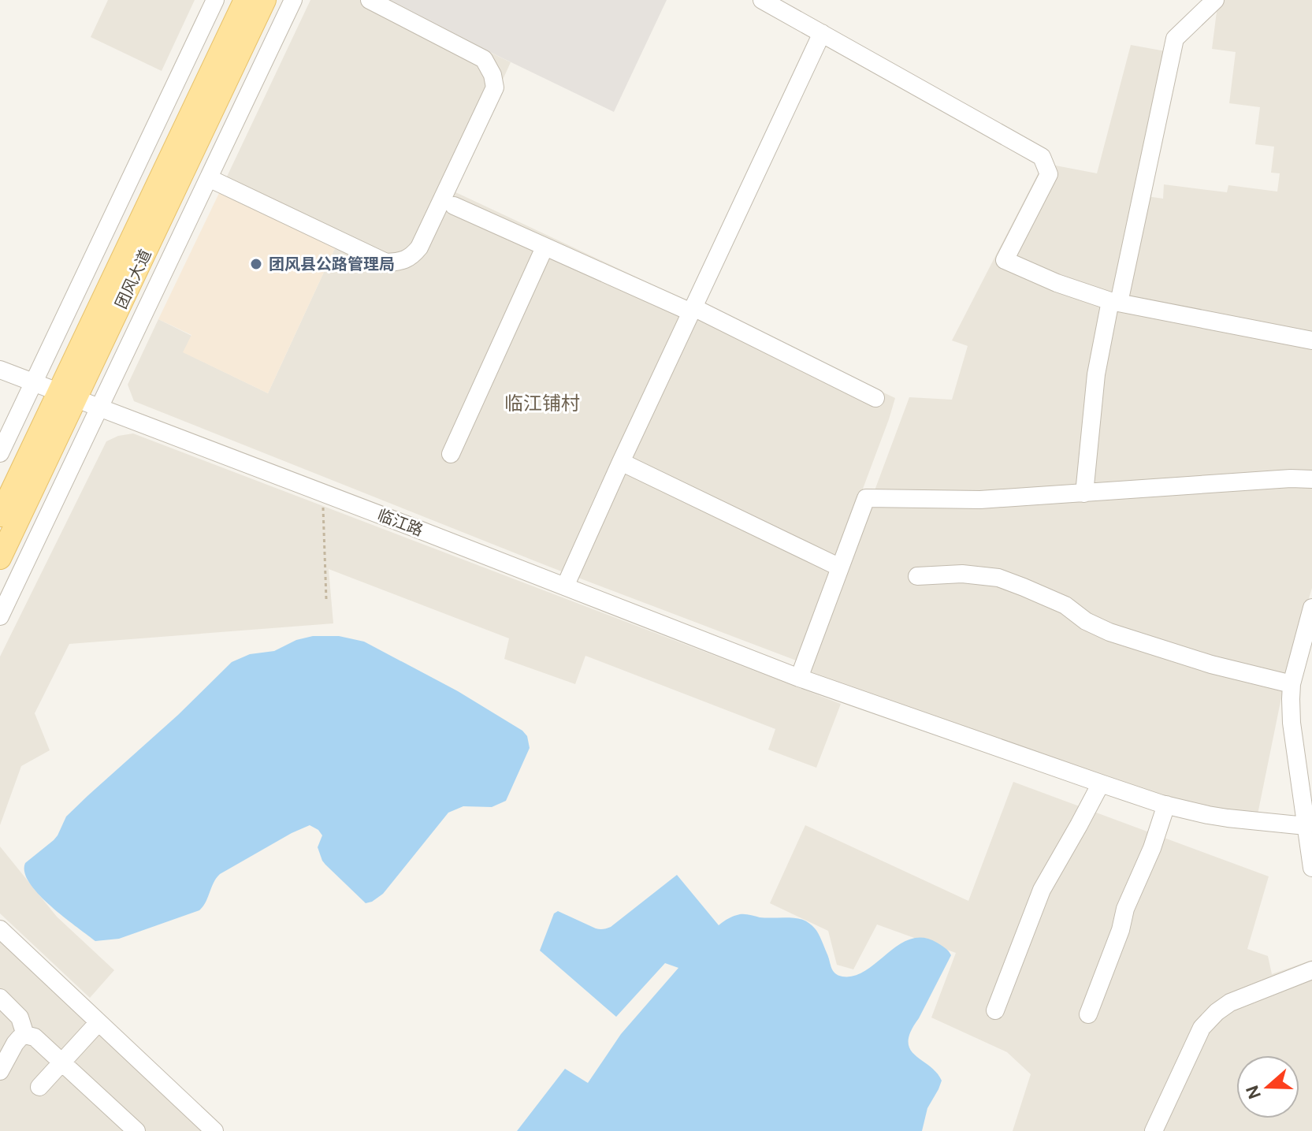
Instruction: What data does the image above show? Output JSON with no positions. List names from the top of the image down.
{
  "streets": {
    "main road": ["团风大道"],
    "street": ["临江路"]
  },
  "crossings": [
    ["团风大道", "临江路"]
  ],
  "districts": ["临江铺村"],
  "places": ["团风县公路管理局"],
  "north": "left"
}
